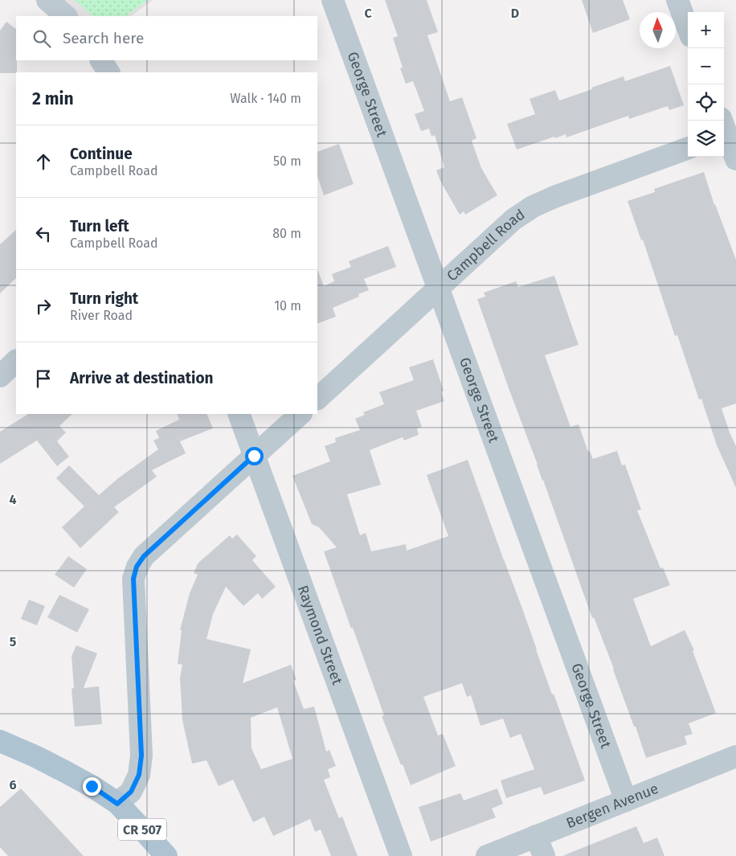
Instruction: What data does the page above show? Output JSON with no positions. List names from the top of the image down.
{
  "streets": {
    "main road": ["CR 507"],
    "street": [
      "George Street",
      "Campbell Road",
      "Raymond Street",
      "Bergen Avenue"
    ]
  },
  "crossings": [
    ["George Street", "Campbell Road"],
    ["George Street", "Bergen Avenue"]
  ],
  "north": "top",
  "page": {
    "map_buttons": ["+", "−"],
    "search": "Search here",
    "heading": ["2 min", "Walk · 140 m"],
    "list": [
      ["Continue", "Campbell Road", "50 m"],
      ["Turn left", "Campbell Road", "80 m"],
      ["Turn right", "River Road", "10 m"],
      "Arrive at destination"
    ]
  },
  "grid": {
    "columns": ["C", "D"],
    "rows": ["4", "5", "6"]
  }
}
